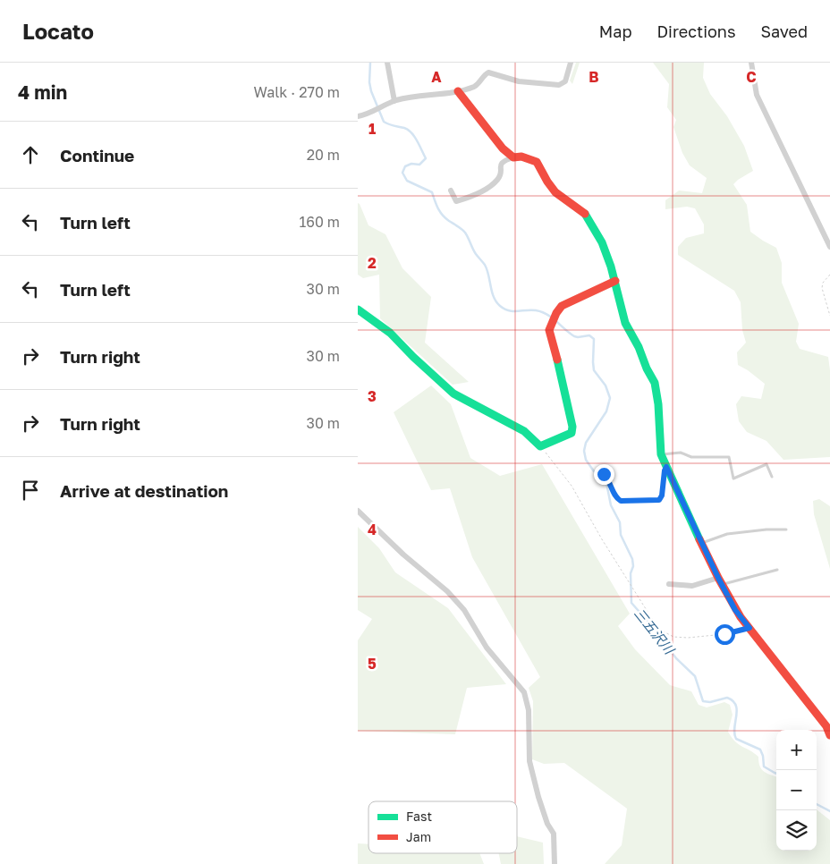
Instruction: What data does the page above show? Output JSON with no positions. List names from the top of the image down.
{
  "water": ["三五沢川"],
  "legend": ["Fast", "Jam"],
  "page": {
    "header": "Locato",
    "nav": ["Map", "Directions", "Saved"],
    "heading": ["4 min", "Walk · 270 m"],
    "list": [
      ["Continue", "20 m"],
      ["Turn left", "160 m"],
      ["Turn left", "30 m"],
      ["Turn right", "30 m"],
      ["Turn right", "30 m"],
      "Arrive at destination"
    ],
    "map_buttons": ["+", "−"]
  },
  "grid": {
    "columns": ["A", "B", "C"],
    "rows": [
      "1",
      "2",
      "3",
      "4",
      "5"
    ]
  }
}
